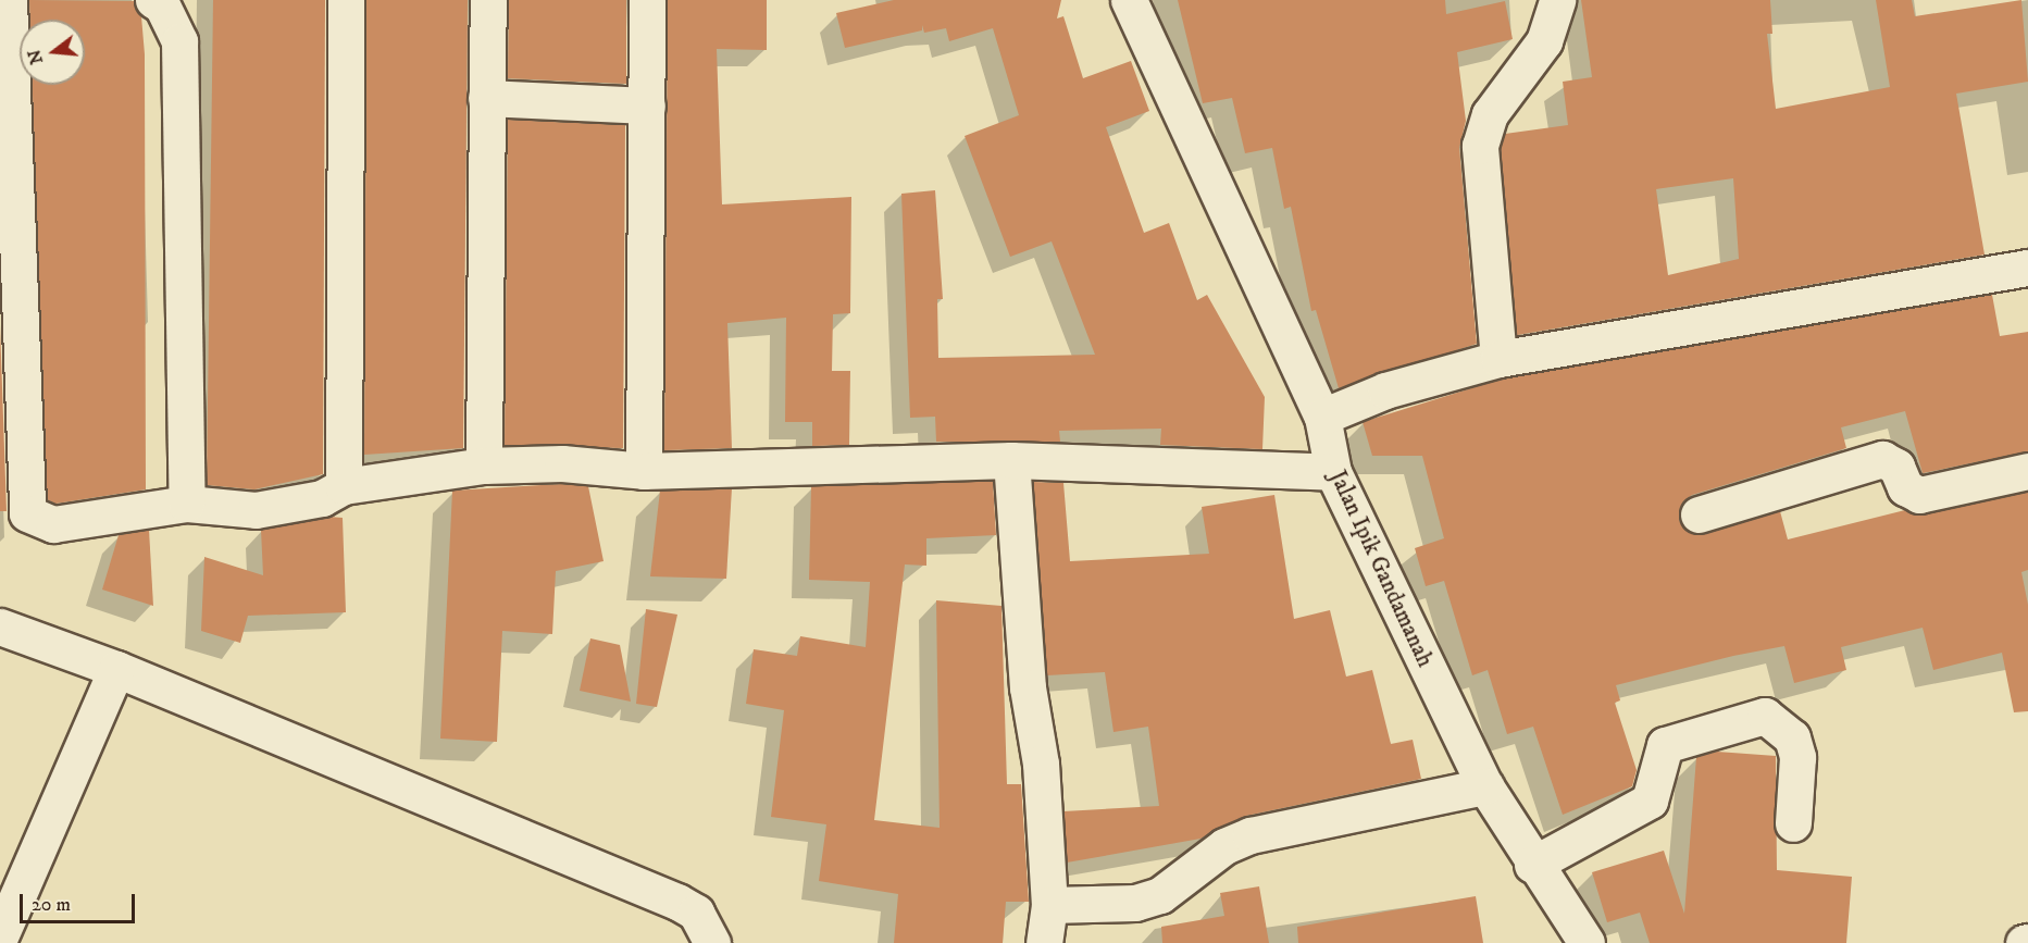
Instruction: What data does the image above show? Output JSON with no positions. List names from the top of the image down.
{
  "streets": {
    "street": ["Jalan Ipik Gandamanah"]
  },
  "scale_bar": "20 m",
  "north": "left"
}
